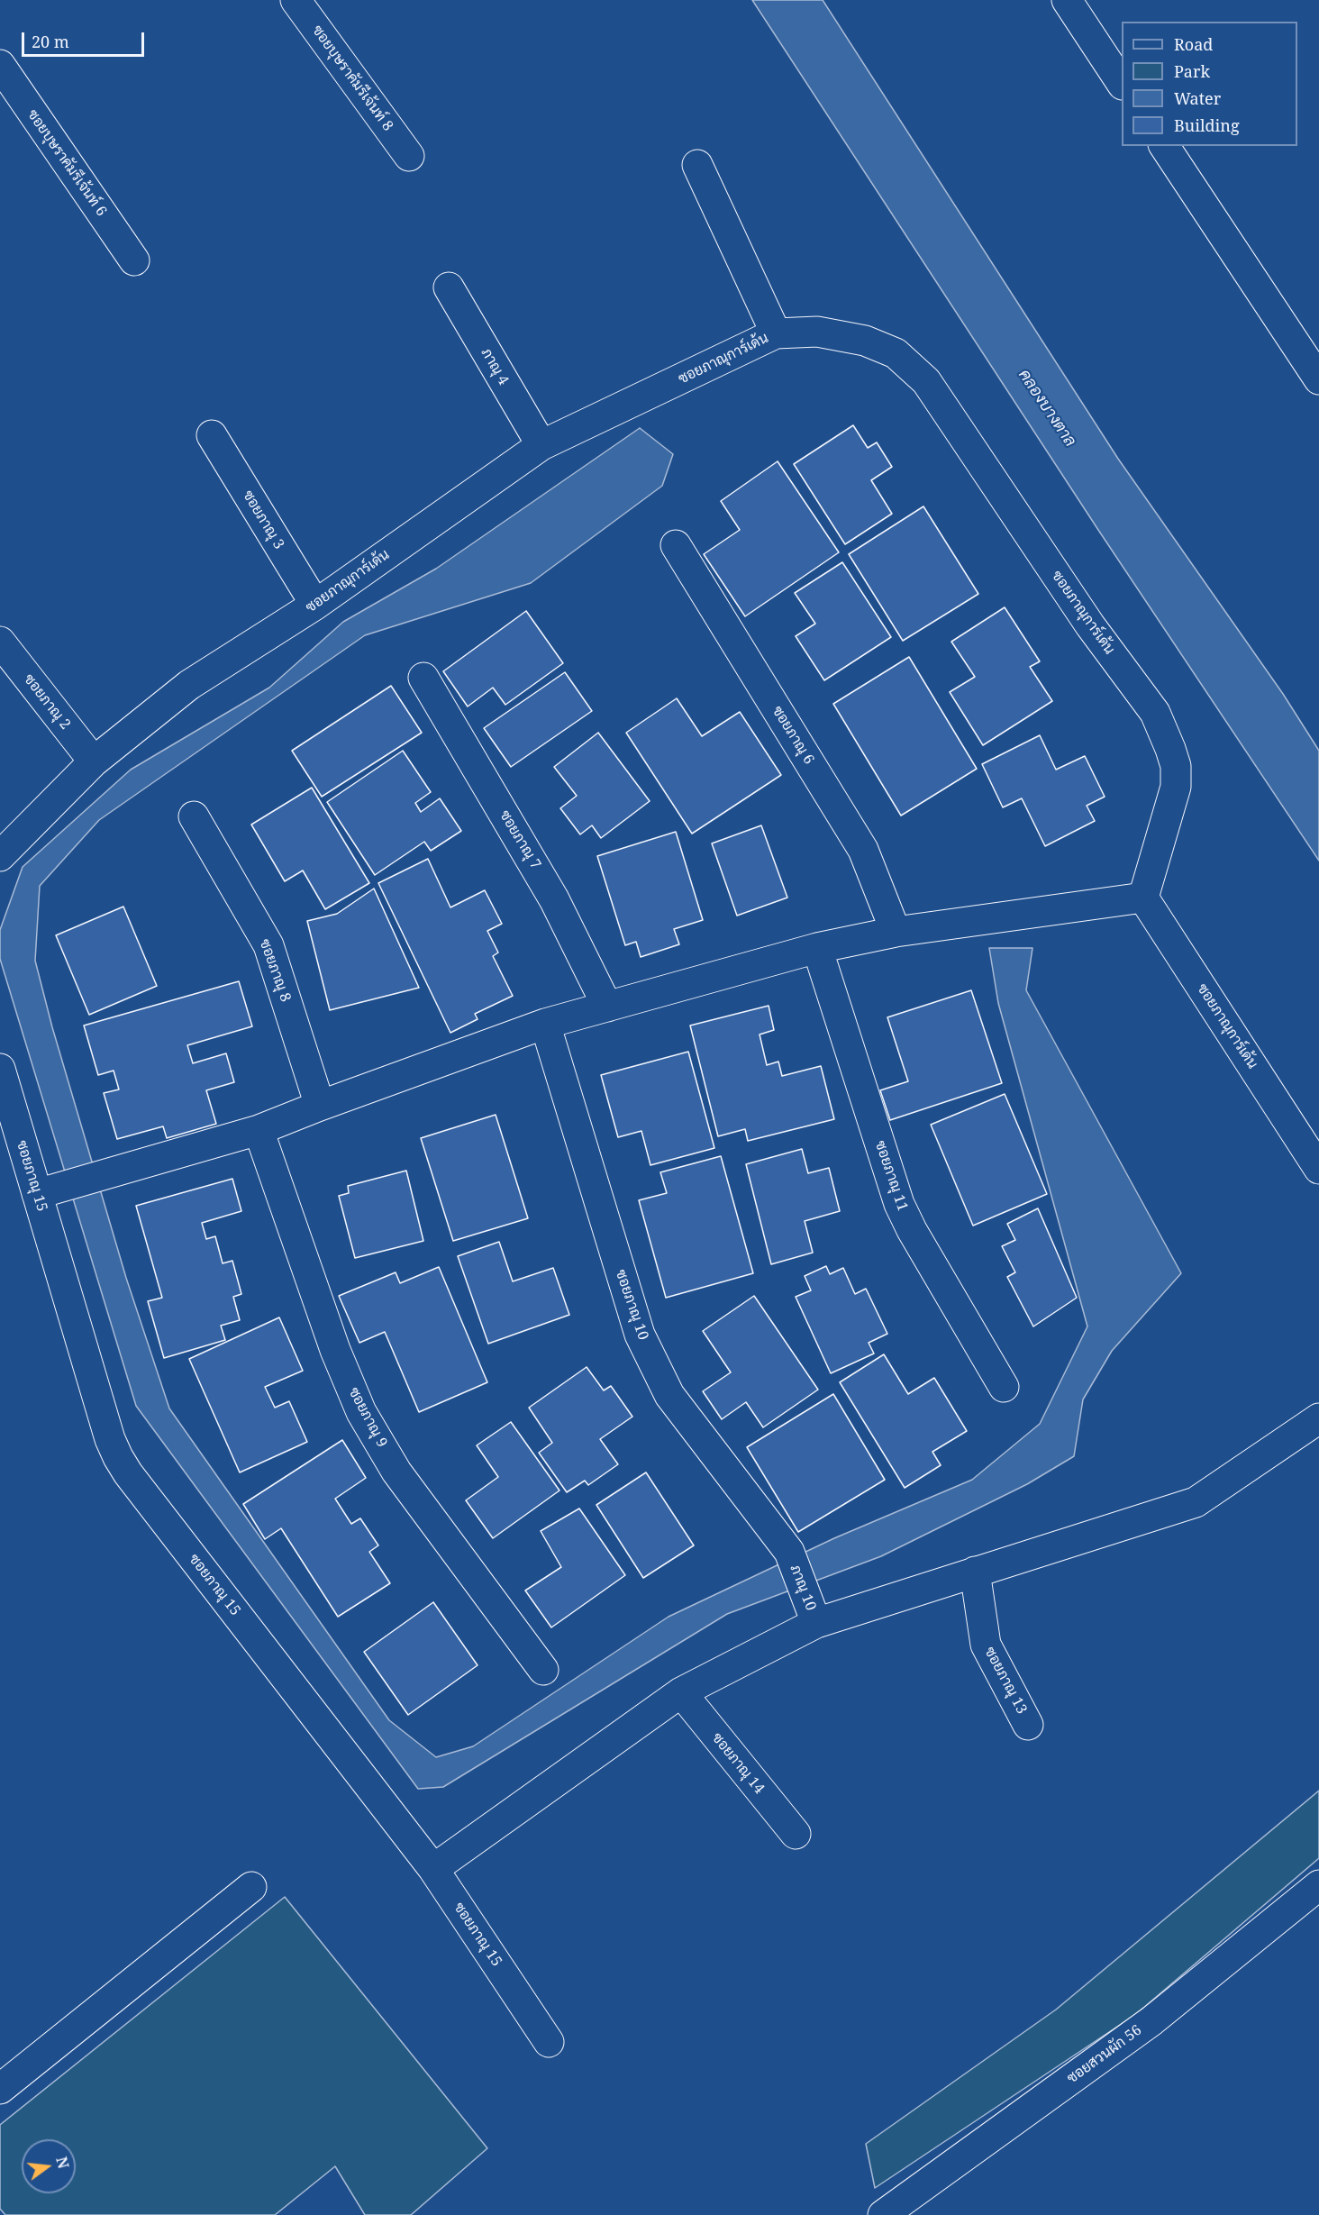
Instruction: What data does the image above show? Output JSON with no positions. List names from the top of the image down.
{
  "streets": {
    "street": [
      "ซอยบุษราคัมรีเจ้นท์ 8",
      "ซอยบุษราคัมรีเจ้นท์ 6",
      "ซอยภาณุการ์เด้น",
      "ภาณุ 4",
      "ซอยภาณุ 3",
      "ซอยภาณุ 2",
      "ซอยภาณุ 6",
      "ซอยภาณุ 7",
      "ซอยภาณุ 8",
      "ซอยภาณุ 15",
      "ซอยภาณุ 11",
      "ซอยภาณุ 10",
      "ซอยภาณุ 9",
      "ภาณุ 10",
      "ซอยภาณุ 13",
      "ซอยภาณุ 14",
      "ซอยสวนผัก 56"
    ]
  },
  "crossings": [
    ["ซอยภาณุการ์เด้น", "ภาณุ 4"],
    ["ซอยภาณุการ์เด้น", "ซอยภาณุ 3"],
    ["ซอยภาณุการ์เด้น", "ซอยภาณุ 2"],
    ["ซอยภาณุ 10", "ภาณุ 10"]
  ],
  "water": ["คลองบางตาล"],
  "legend": [
    "Road",
    "Park",
    "Water",
    "Building"
  ],
  "scale_bar": "20 m",
  "north": "right"
}
